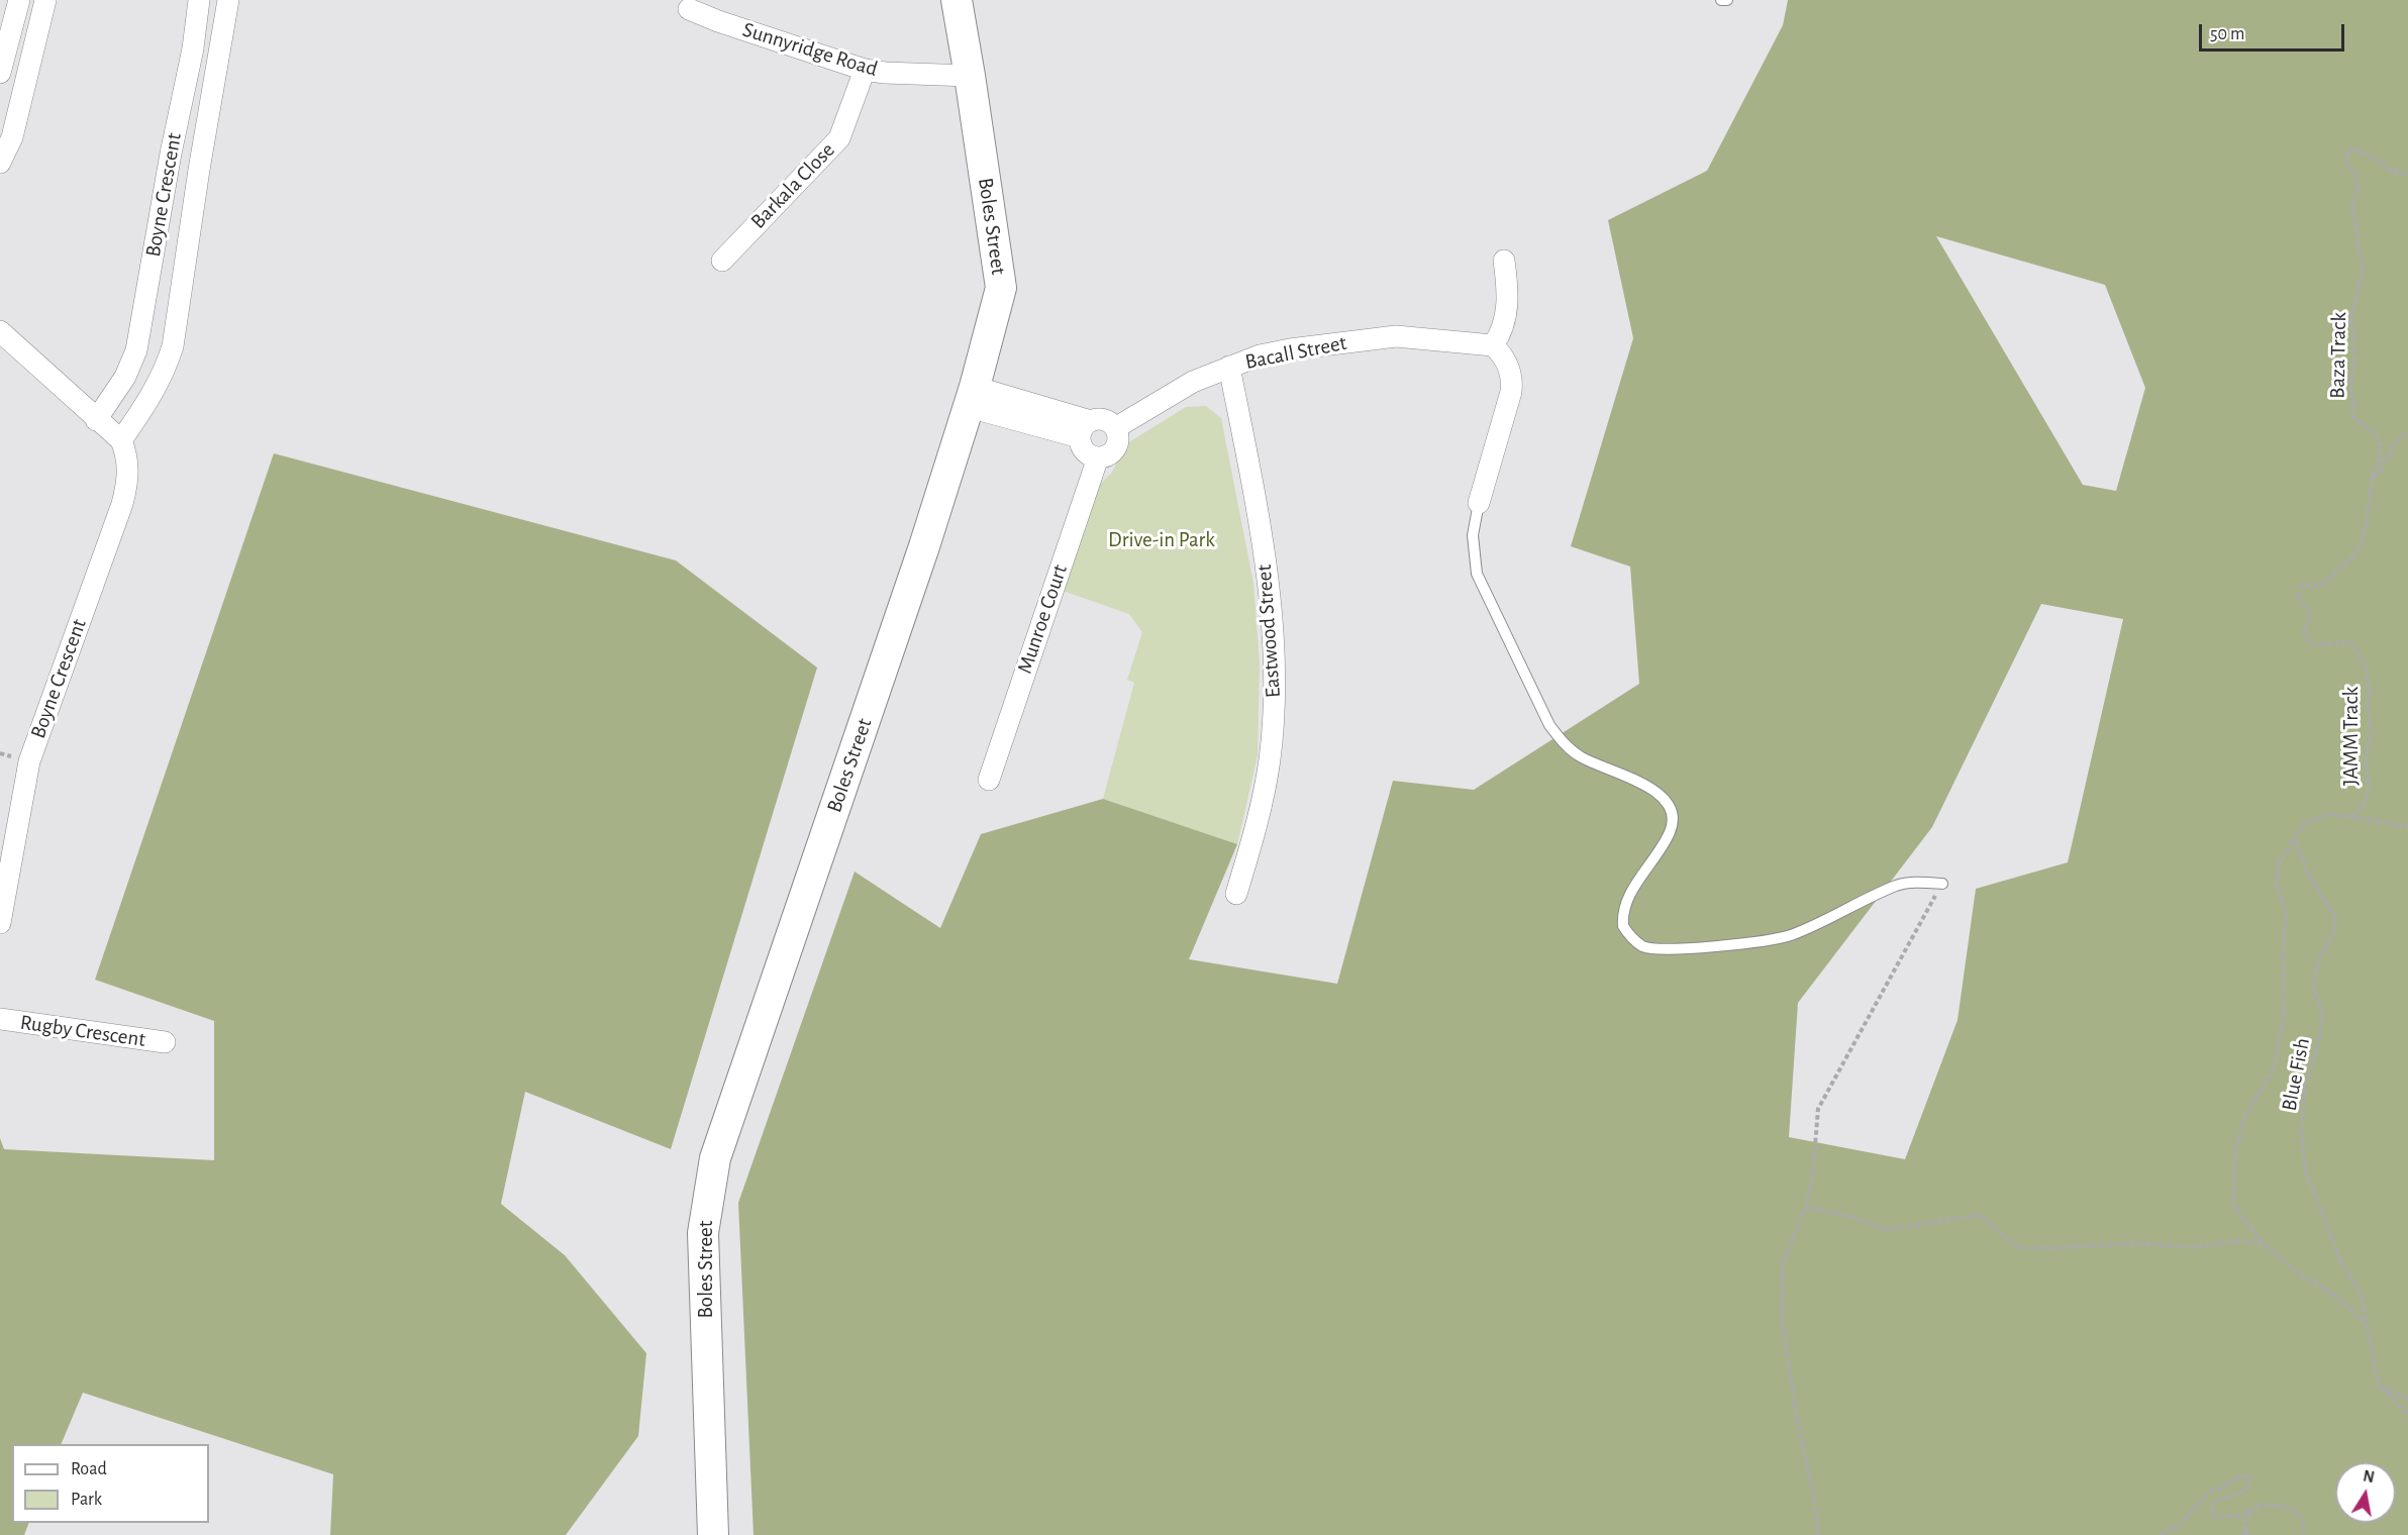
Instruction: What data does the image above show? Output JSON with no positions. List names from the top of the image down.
{
  "streets": {
    "street": [
      "Sunnyridge Road",
      "Barkala Close",
      "Boyne Crescent",
      "Boles Street",
      "Bacall Street",
      "Munroe Court",
      "Eastwood Street",
      "Rugby Crescent"
    ],
    "path": ["Baza Track", "JAMM Track", "Blue Fish"]
  },
  "crossings": [
    ["Sunnyridge Road", "Barkala Close"],
    ["Sunnyridge Road", "Boles Street"],
    ["Bacall Street", "Munroe Court"],
    ["Bacall Street", "Eastwood Street"],
    ["Baza Track", "JAMM Track"]
  ],
  "parks": ["Drive-in Park"],
  "legend": ["Road", "Park"],
  "scale_bar": "50 m",
  "north": "top"
}
